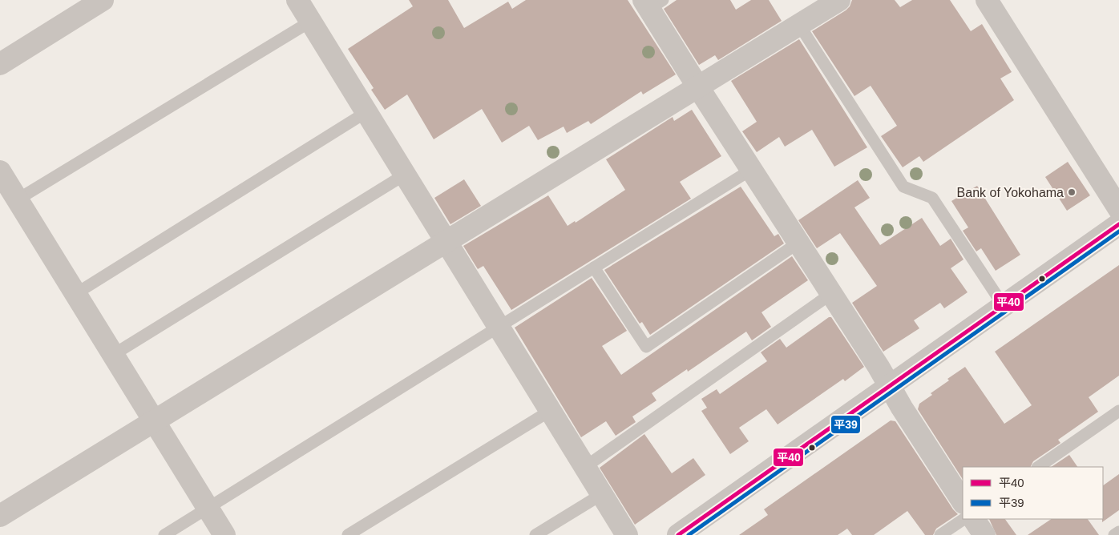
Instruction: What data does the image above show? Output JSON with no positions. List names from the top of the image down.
{
  "places": ["Bank of Yokohama"],
  "lines": ["transit line 平40", "transit line 平39"],
  "legend": ["平40", "平39"]
}
